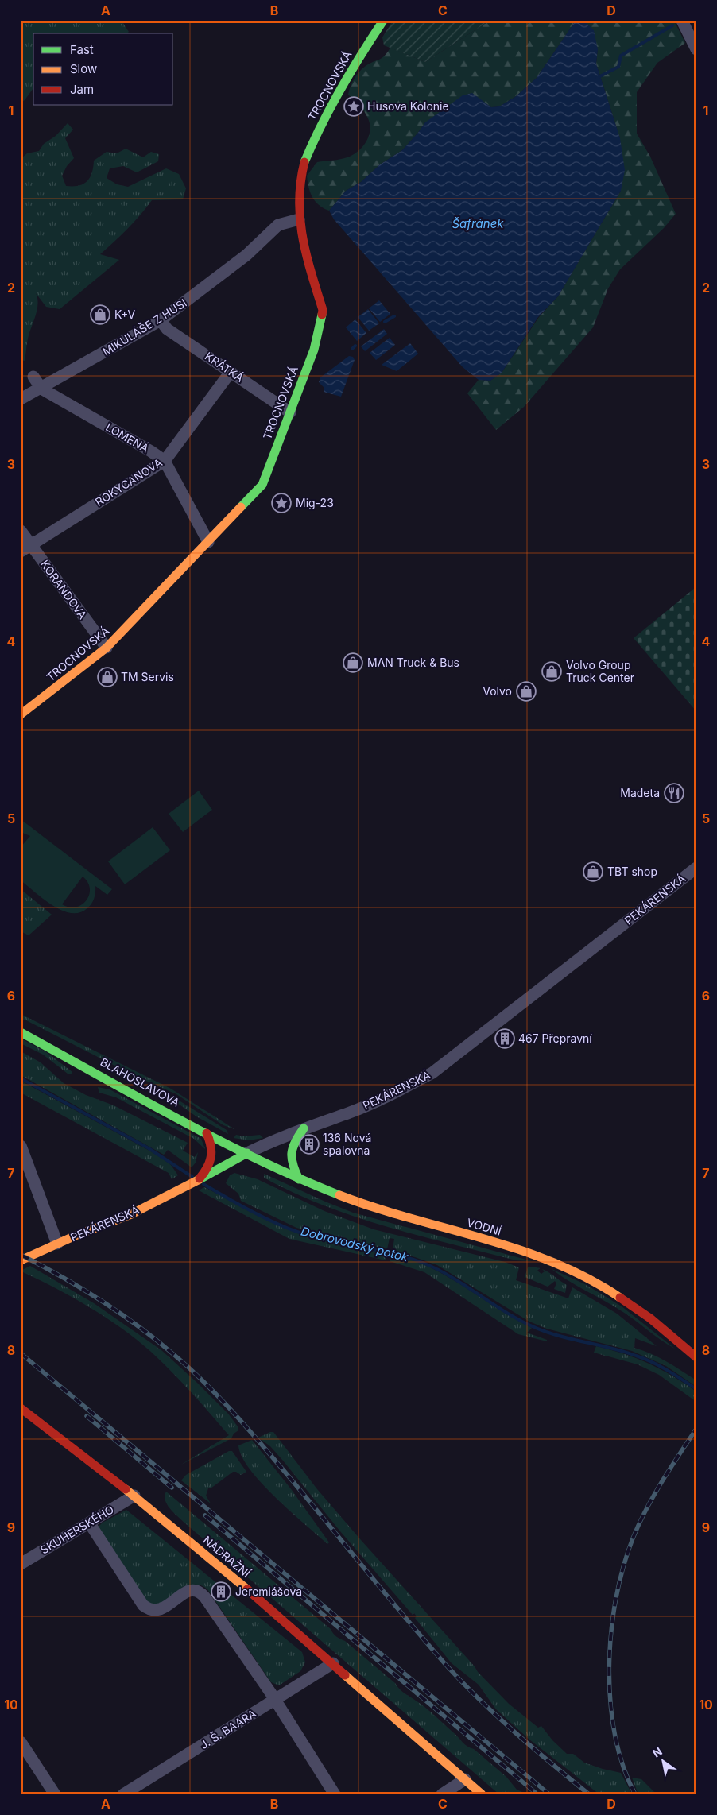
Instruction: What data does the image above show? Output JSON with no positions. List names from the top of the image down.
{
  "streets": {
    "main road": [
      "TROCNOVSKÁ",
      "PEKÁRENSKÁ",
      "BLAHOSLAVOVA",
      "VODNÍ",
      "NÁDRAŽNÍ"
    ],
    "street": [
      "MIKULÁŠE Z HUSI",
      "KRÁTKÁ",
      "LOMENÁ",
      "ROKYCANOVA",
      "KORANDOVA",
      "SKUHERSKÉHO",
      "J. Š. BAARA"
    ]
  },
  "crossings": [
    ["TROCNOVSKÁ", "MIKULÁŠE Z HUSI"],
    ["TROCNOVSKÁ", "KRÁTKÁ"],
    ["TROCNOVSKÁ", "LOMENÁ"],
    ["TROCNOVSKÁ", "KORANDOVA"],
    ["MIKULÁŠE Z HUSI", "KRÁTKÁ"],
    ["MIKULÁŠE Z HUSI", "LOMENÁ"],
    ["KRÁTKÁ", "ROKYCANOVA"],
    ["LOMENÁ", "ROKYCANOVA"],
    ["ROKYCANOVA", "KORANDOVA"],
    ["PEKÁRENSKÁ", "BLAHOSLAVOVA"],
    ["PEKÁRENSKÁ", "VODNÍ"],
    ["BLAHOSLAVOVA", "VODNÍ"],
    ["SKUHERSKÉHO", "NÁDRAŽNÍ"],
    ["NÁDRAŽNÍ", "J. Š. BAARA"]
  ],
  "water": ["Šafránek", "Dobrovodský potok"],
  "places": {
    "place": ["Husova Kolonie", "Mig-23"],
    "shop": [
      "K+V",
      "MAN Truck & Bus",
      "Volvo Group Truck Center",
      "TM Servis",
      "Volvo",
      "TBT shop"
    ],
    "restaurant": ["Madeta"],
    "building": ["467 Přepravní", "136 Nová spalovna", "Jeremiášova"]
  },
  "legend": ["Fast", "Slow", "Jam"],
  "north": "top left",
  "grid": {
    "columns": [
      "A",
      "B",
      "C",
      "D"
    ],
    "rows": [
      "1",
      "2",
      "3",
      "4",
      "5",
      "6",
      "7",
      "8",
      "9",
      "10"
    ]
  }
}
